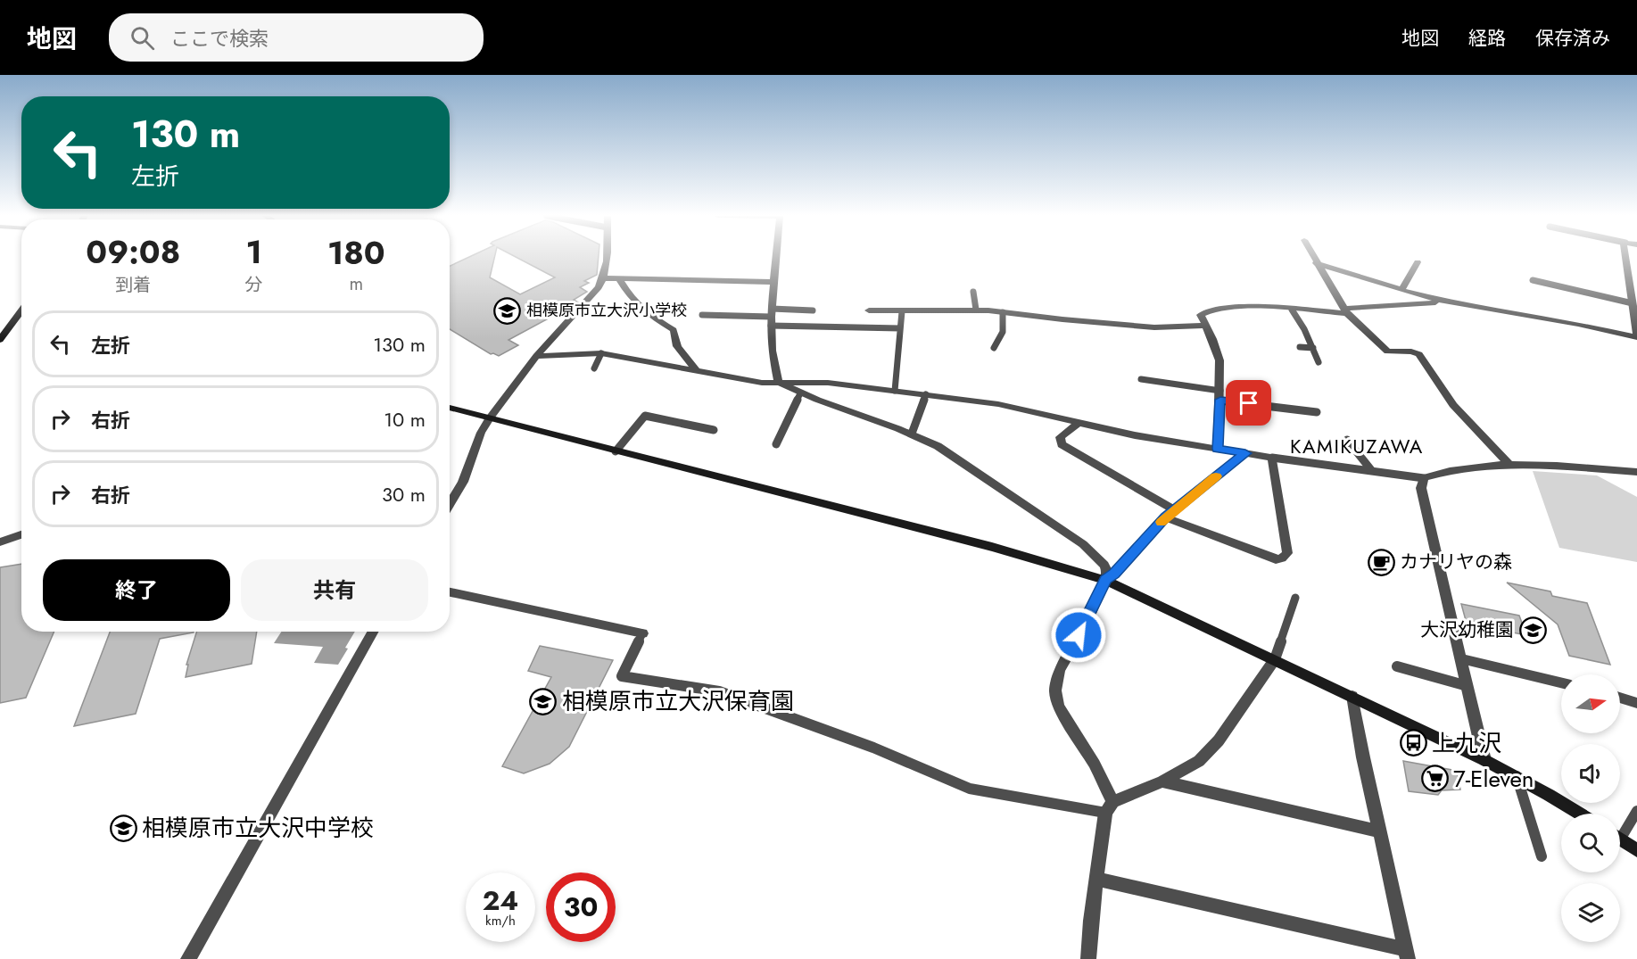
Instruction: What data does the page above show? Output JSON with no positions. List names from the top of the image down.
{
  "districts": ["KAMIKUZAWA"],
  "places": {
    "school or university": [
      "相模原市立大沢小学校",
      "大沢幼稚園",
      "相模原市立大沢保育園",
      "相模原市立大沢中学校"
    ],
    "cafe": ["カナリヤの森"],
    "bus stop": ["上九沢"],
    "supermarket": ["7-Eleven"]
  },
  "north": "right",
  "page": {
    "header": "地図",
    "search": "ここで検索",
    "nav": ["地図", "経路", "保存済み"],
    "turn": ["130 m", "左折"],
    "eta": [
      "09:08",
      "到着",
      "1",
      "分",
      "180",
      "m"
    ],
    "list": [
      {
        "name": "左折",
        "value": "130 m"
      },
      {
        "name": "右折",
        "value": "10 m"
      },
      {
        "name": "右折",
        "value": "30 m"
      }
    ],
    "buttons": ["終了", "共有"],
    "speed": "24 km/h",
    "limit": "30"
  }
}
